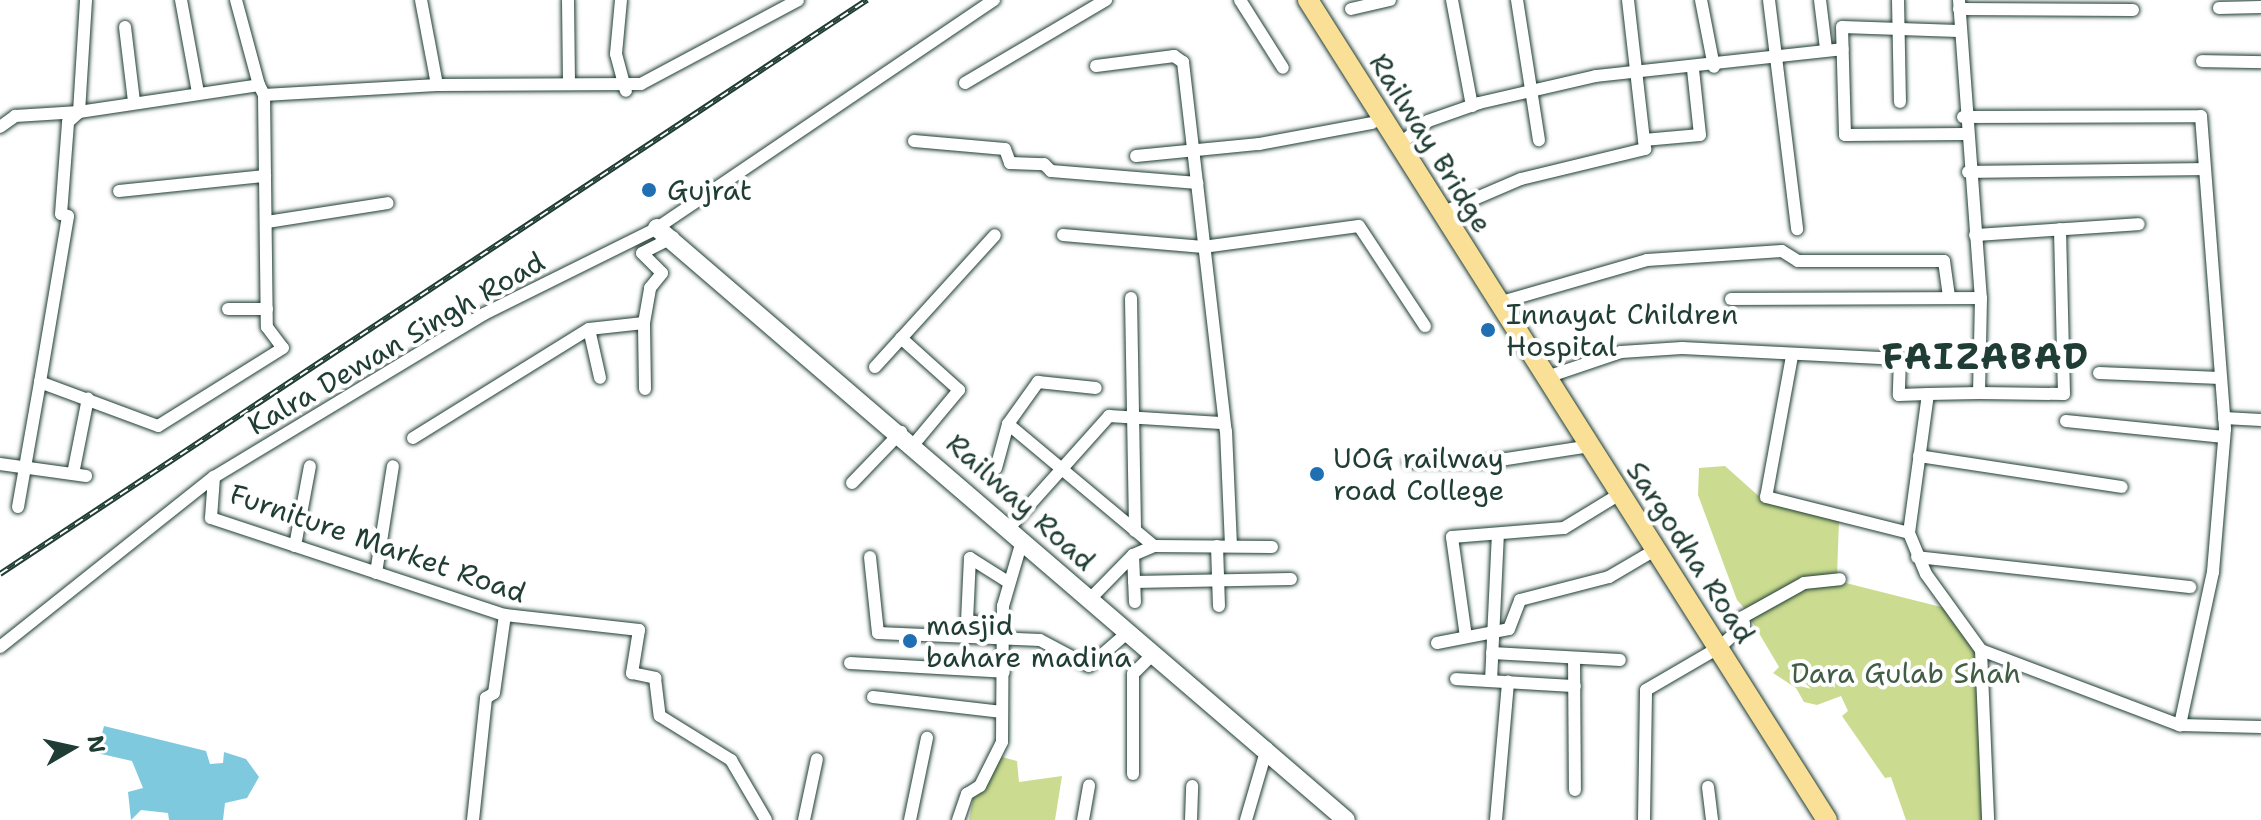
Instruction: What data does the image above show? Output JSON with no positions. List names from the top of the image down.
{
  "streets": {
    "main road": ["Railway Bridge", "Sargodha Road"],
    "street": ["Kalra Dewan Singh Road", "Railway Road", "Furniture Market Road"]
  },
  "crossings": [
    ["Railway Bridge", "Sargodha Road"],
    ["Kalra Dewan Singh Road", "Railway Road"],
    ["Kalra Dewan Singh Road", "Furniture Market Road"]
  ],
  "districts": ["FAIZABAD"],
  "parks": ["Dara Gulab Shah"],
  "places": [
    "Gujrat",
    "Innayat Children Hospital",
    "UOG railway road College",
    "masjid bahare madina"
  ],
  "north": "right"
}
